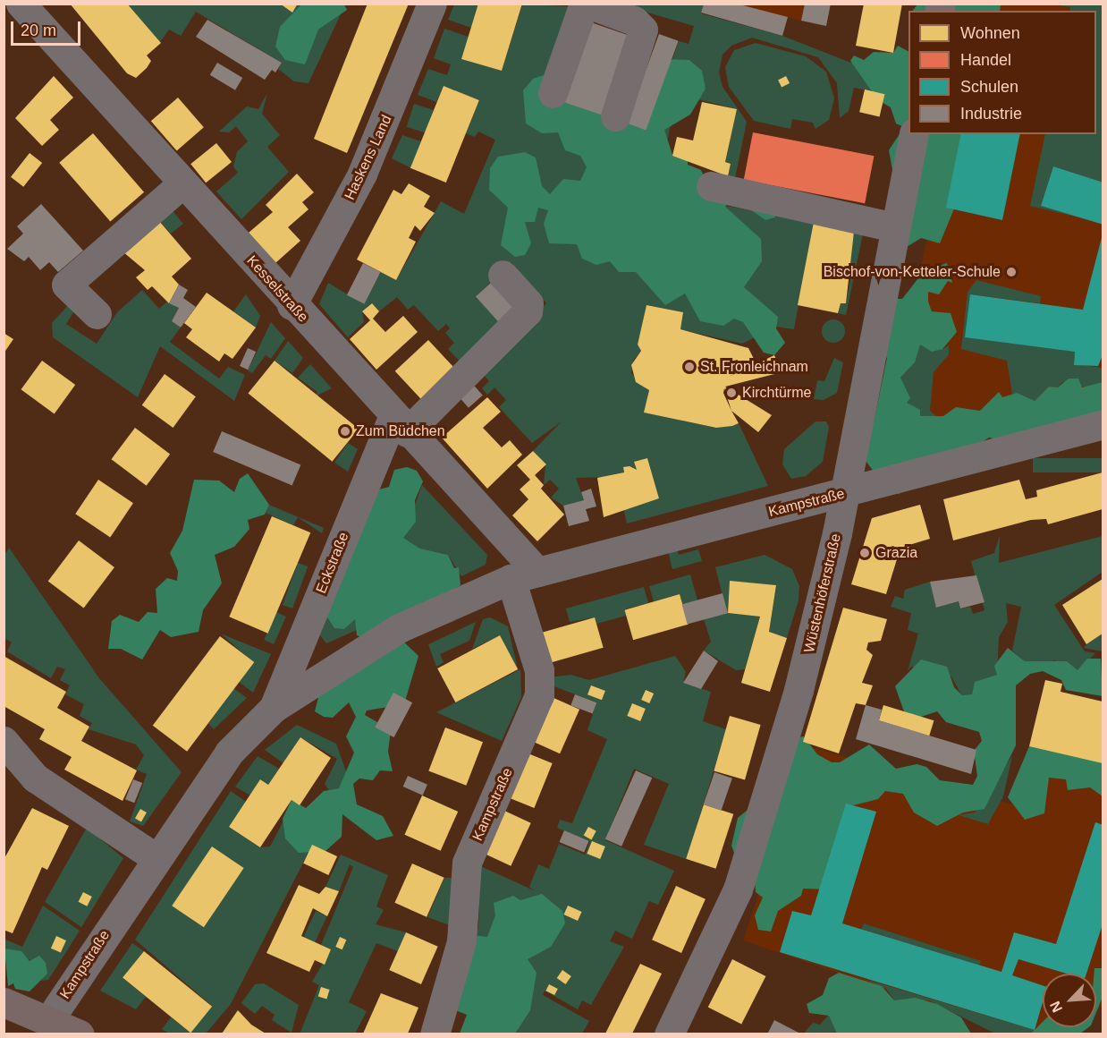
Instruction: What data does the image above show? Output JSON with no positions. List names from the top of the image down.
{
  "streets": {
    "street": [
      "Haskens Land",
      "Kesselstraße",
      "Kampstraße",
      "Eckstraße",
      "Wüstenhöferstraße"
    ]
  },
  "crossings": [
    ["Haskens Land", "Kesselstraße"],
    ["Kesselstraße", "Kampstraße"],
    ["Kesselstraße", "Eckstraße"],
    ["Kampstraße", "Eckstraße"],
    ["Kampstraße", "Wüstenhöferstraße"]
  ],
  "places": [
    "Bischof-von-Ketteler-Schule",
    "St. Fronleichnam",
    "Kirchtürme",
    "Zum Büdchen",
    "Grazia"
  ],
  "legend": [
    "Wohnen",
    "Handel",
    "Schulen",
    "Industrie"
  ],
  "scale_bar": "20 m",
  "north": "bottom left"
}
